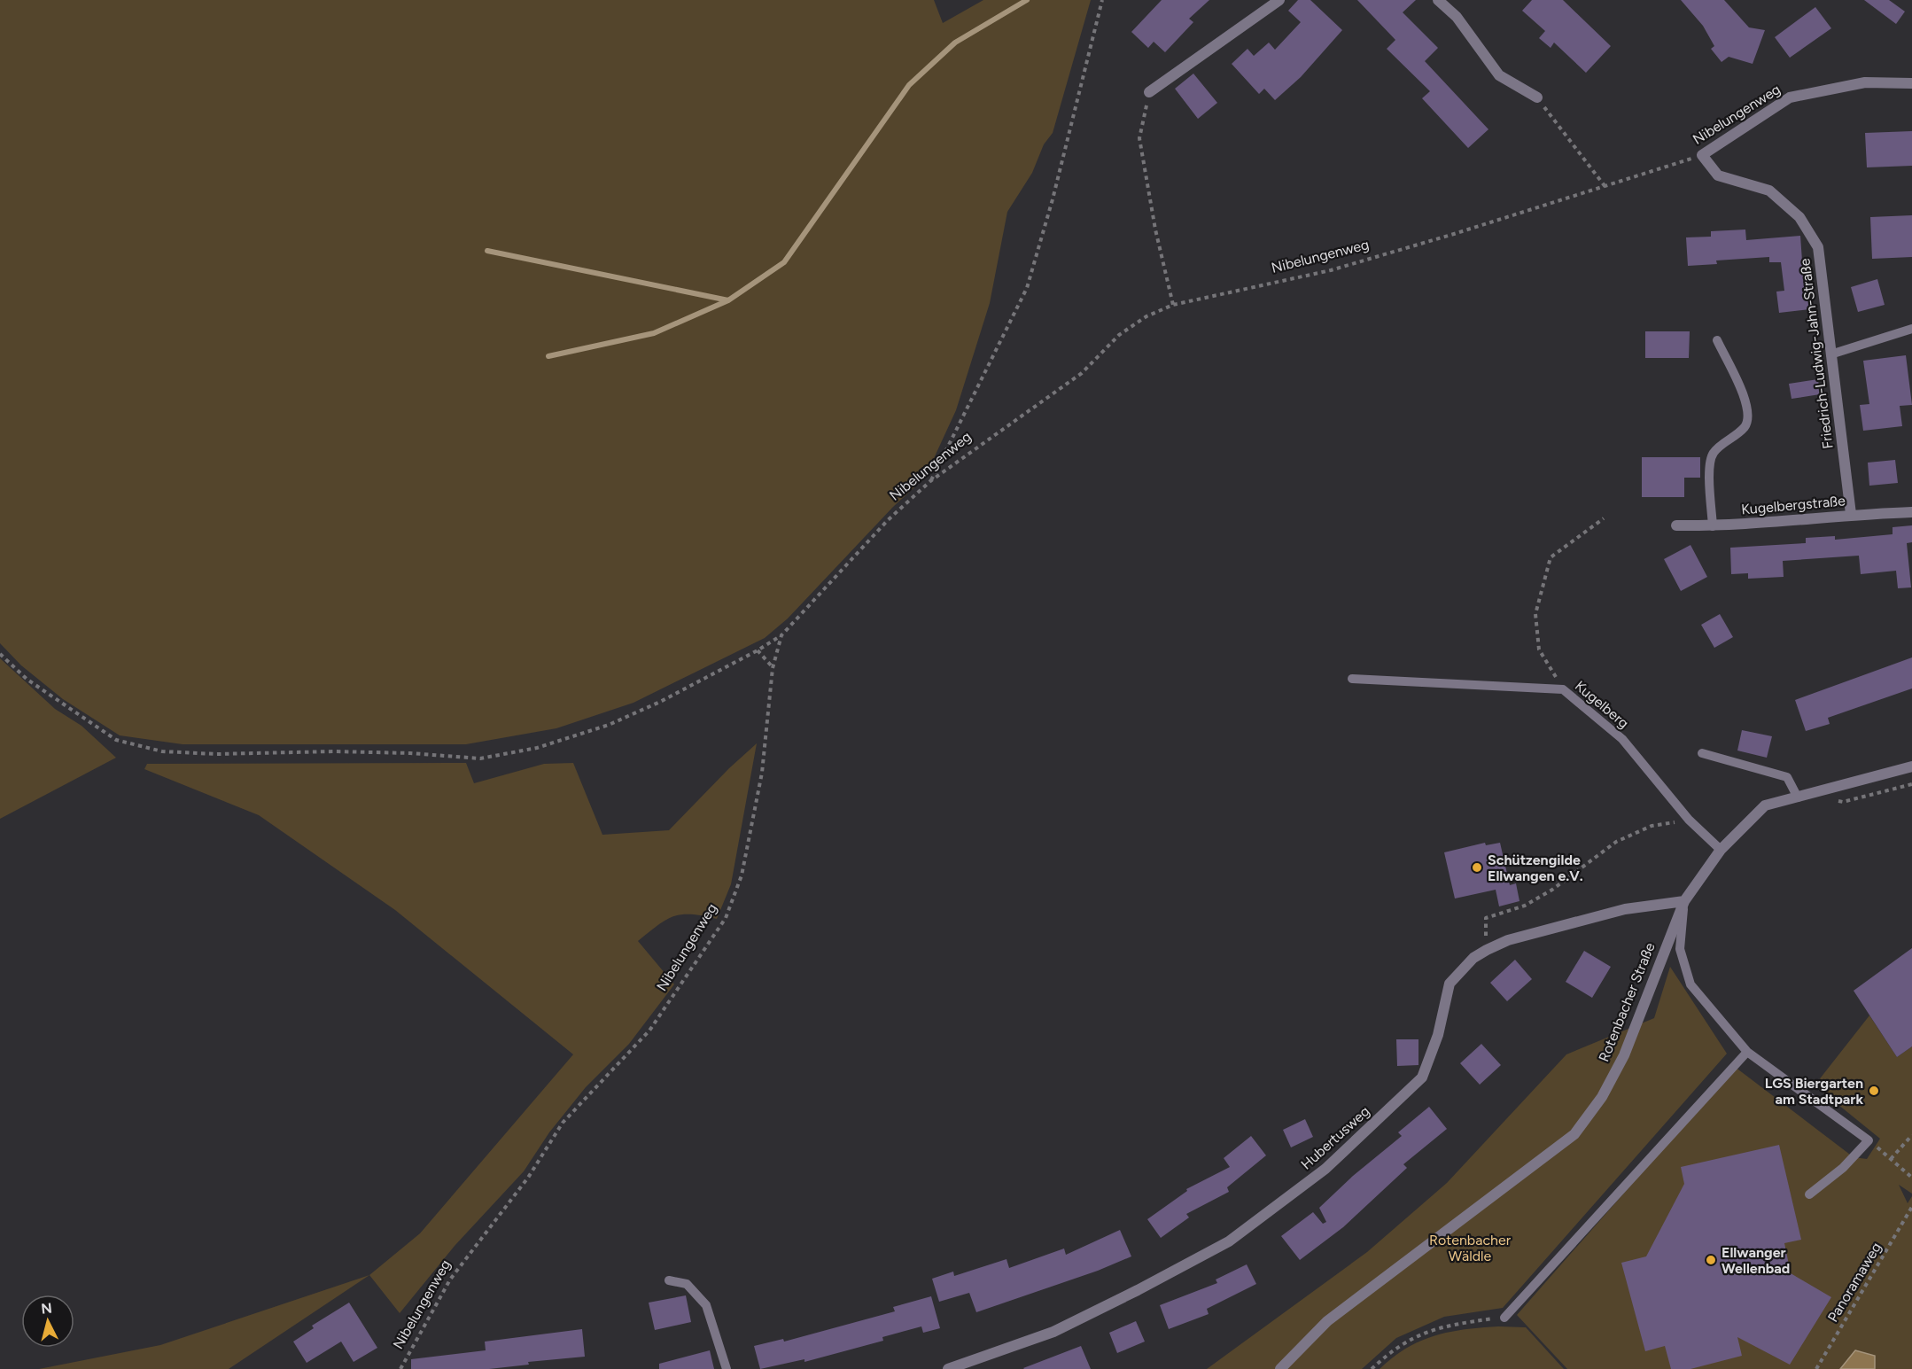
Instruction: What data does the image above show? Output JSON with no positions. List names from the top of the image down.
{
  "streets": {
    "street": [
      "Nibelungenweg",
      "Friedrich-Ludwig-Jahn-Straße",
      "Kugelbergstraße",
      "Rotenbacher Straße",
      "Hubertusweg"
    ],
    "lane": ["Kugelberg"],
    "path": ["Panoramaweg"]
  },
  "crossings": [
    ["Nibelungenweg", "Friedrich-Ludwig-Jahn-Straße"],
    ["Friedrich-Ludwig-Jahn-Straße", "Kugelbergstraße"],
    ["Kugelberg", "Rotenbacher Straße"],
    ["Rotenbacher Straße", "Hubertusweg"]
  ],
  "parks": ["Rotenbacher Wäldle"],
  "places": ["Schützengilde Ellwangen e.V.", "LGS Biergarten am Stadtpark", "Ellwanger Wellenbad"],
  "north": "top"
}
